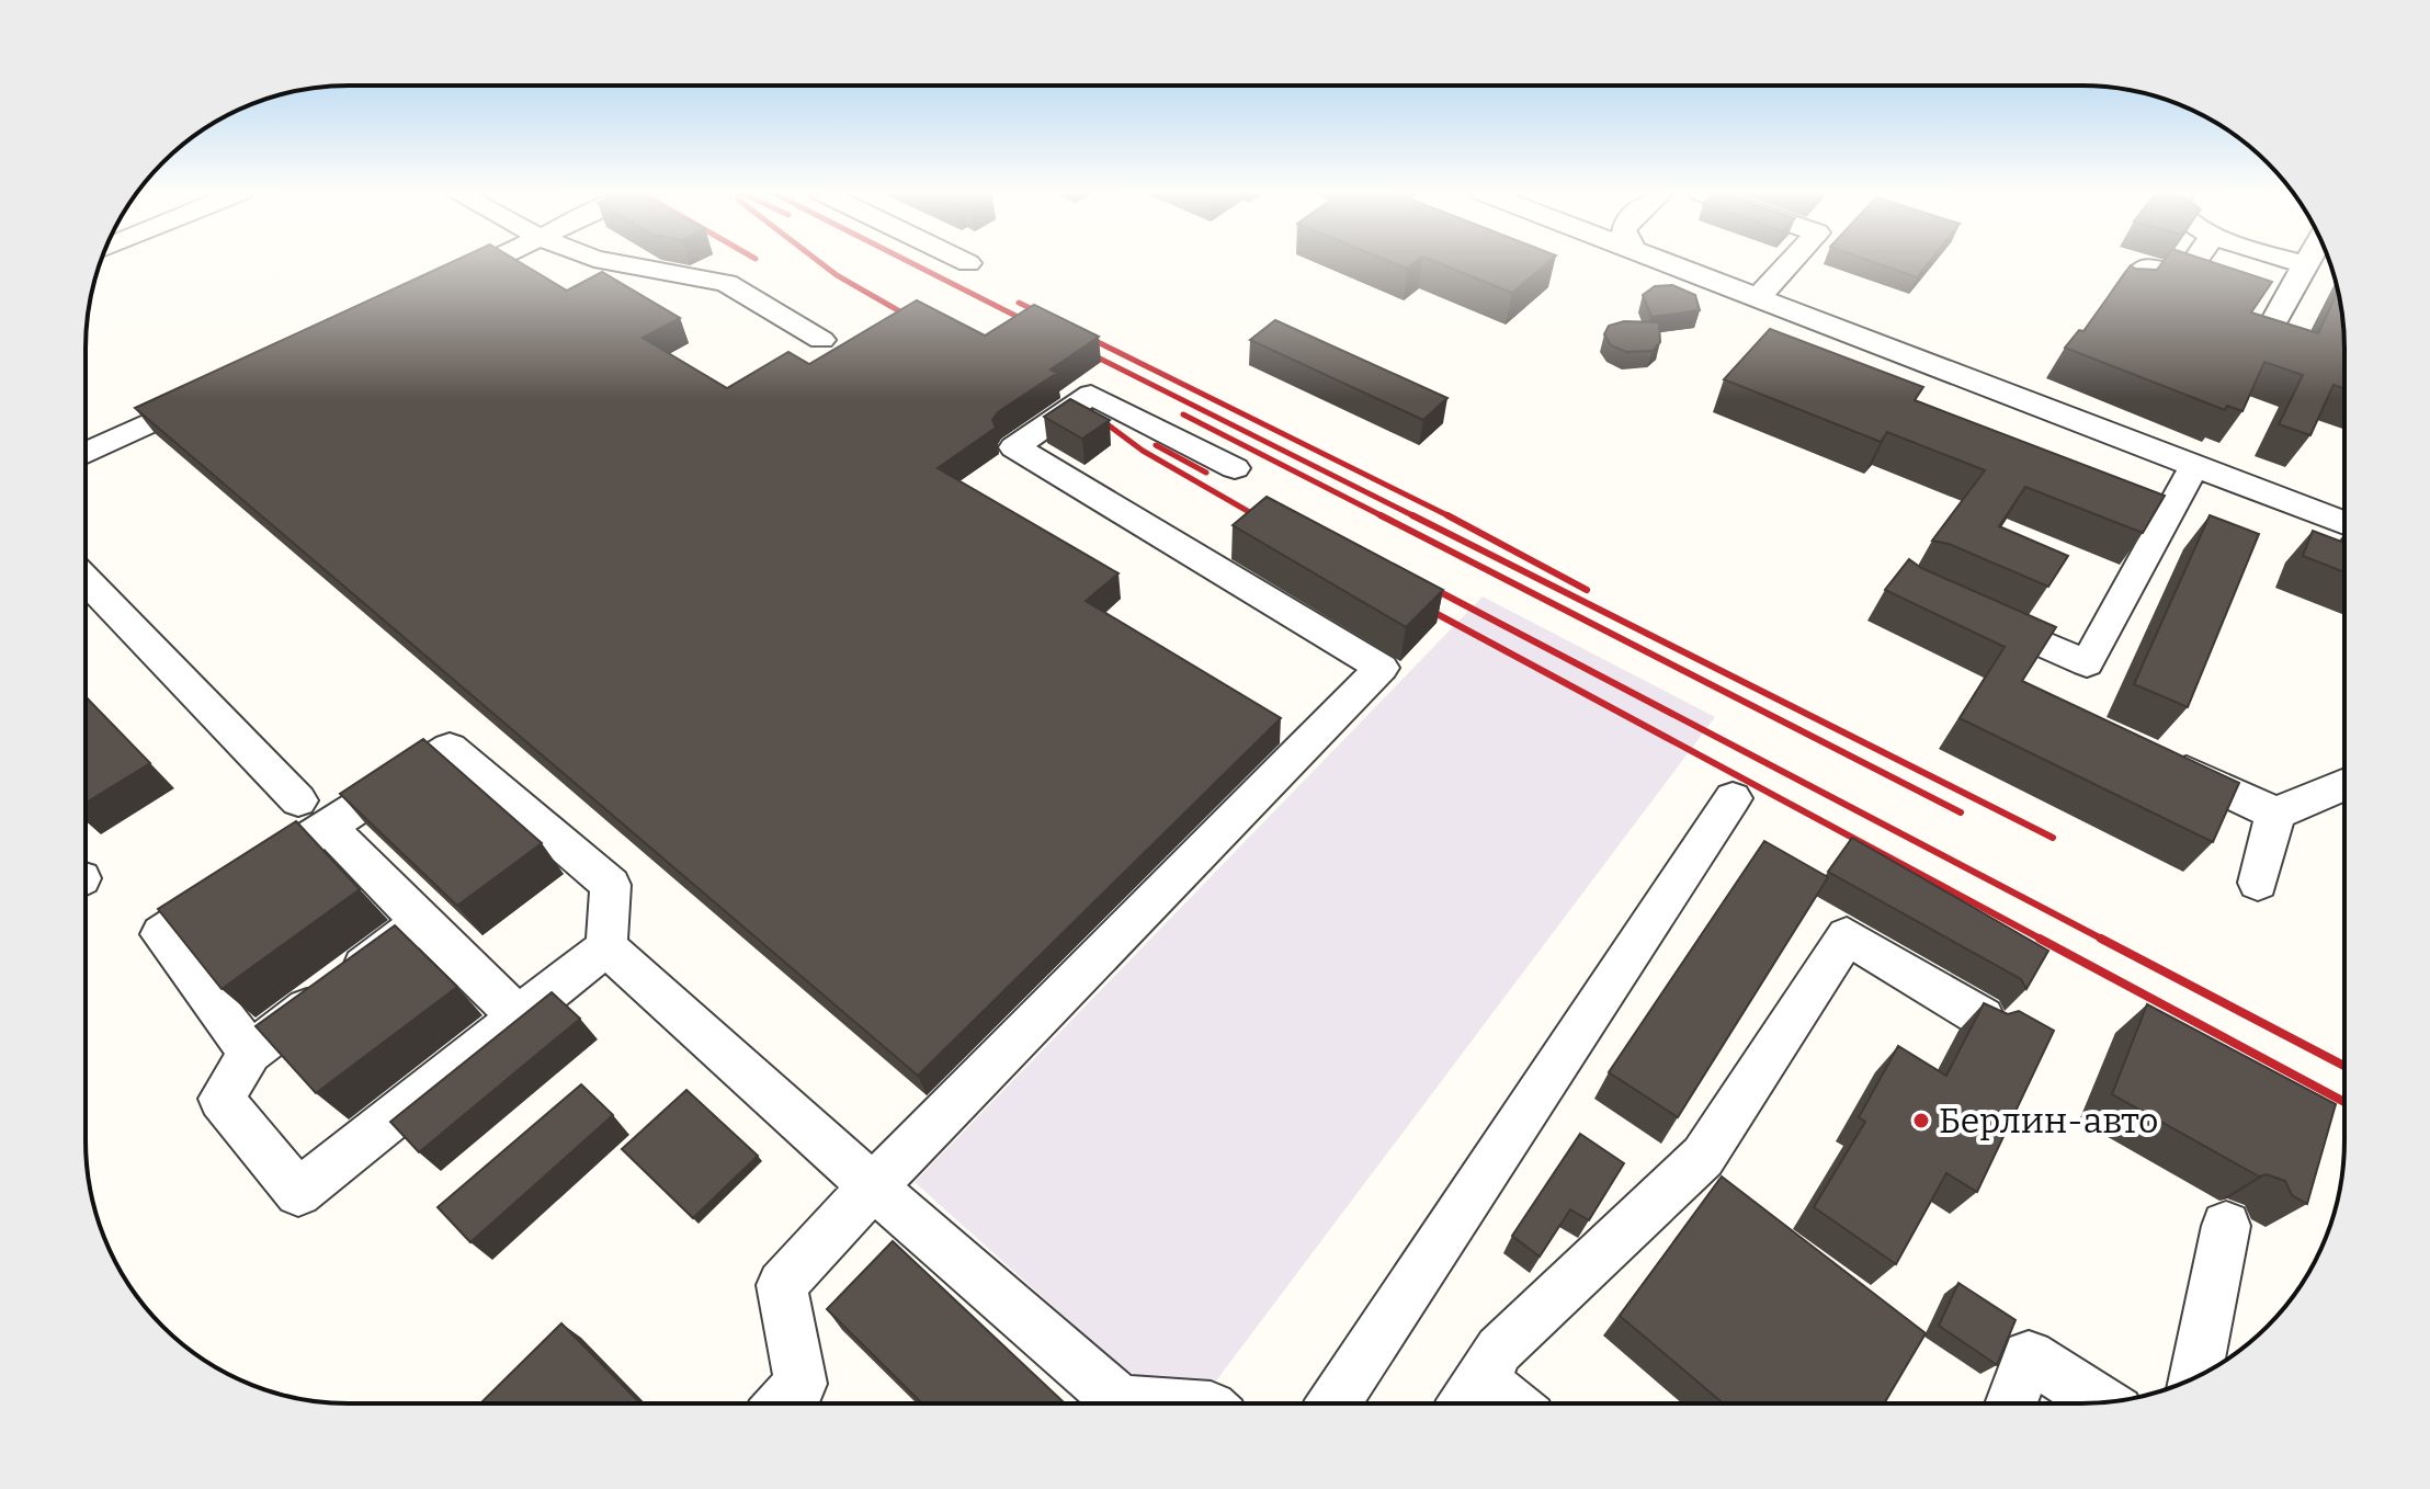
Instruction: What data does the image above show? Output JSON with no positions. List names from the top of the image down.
{
  "places": ["Берлин-авто"]
}
